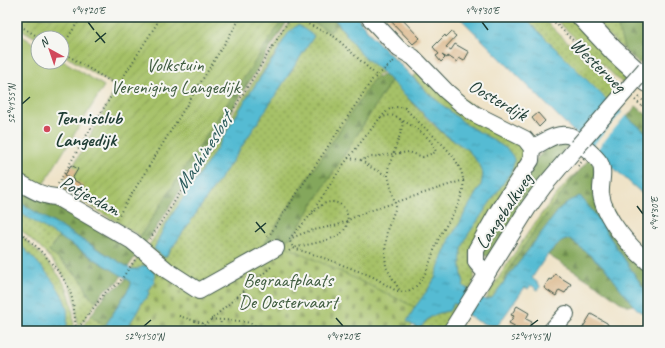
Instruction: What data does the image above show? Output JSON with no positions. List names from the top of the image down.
{
  "streets": {
    "main road": ["Westerweg"],
    "street": ["Oosterdijk", "Potjesdam", "Langebalkweg"]
  },
  "crossings": [
    ["Westerweg", "Langebalkweg"],
    ["Oosterdijk", "Langebalkweg"]
  ],
  "water": ["Machinesloot"],
  "parks": ["Volkstuin Vereniging Langedijk", "Begraafplaats De Oostervaart"],
  "places": ["Tennisclub Langedijk"],
  "north": "top left",
  "coordinates": [
    "4°49'20\"E",
    "4°49'30\"E",
    "52°41'55\"N",
    "52°41'50\"N",
    "52°41'45\"N"
  ]
}
